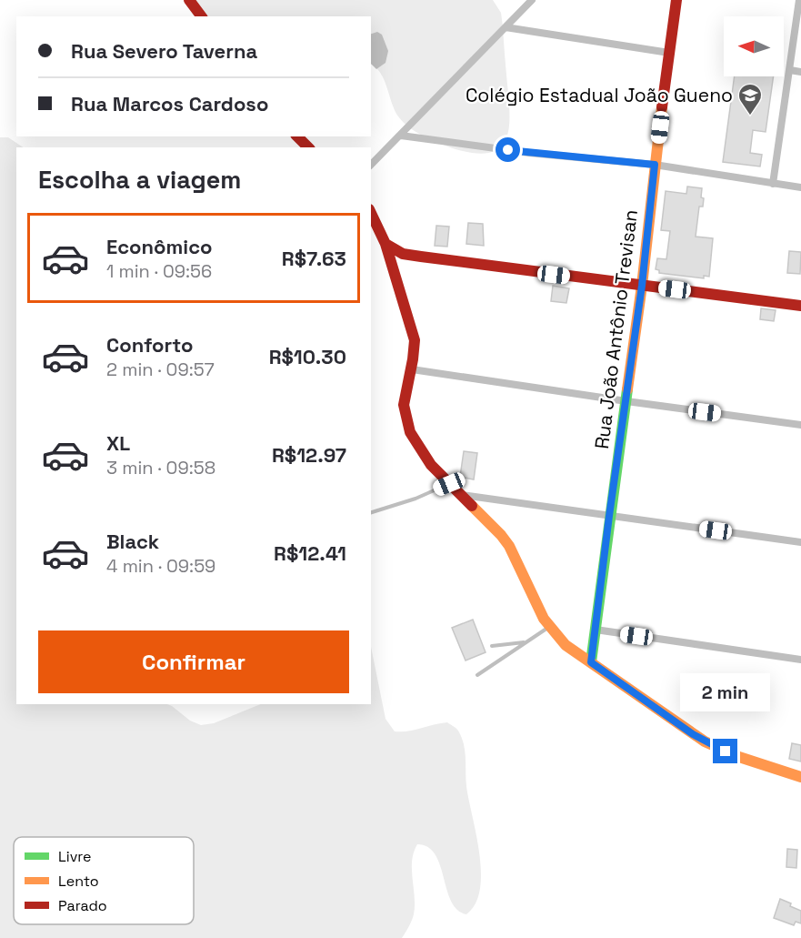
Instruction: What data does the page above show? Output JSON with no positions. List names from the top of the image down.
{
  "streets": {
    "street": ["Rua João Antônio Trevisan"]
  },
  "places": {
    "school or university": ["Colégio Estadual João Gueno"]
  },
  "legend": ["Livre", "Lento", "Parado"],
  "north": "left",
  "page": {
    "banner": ["Rua Severo Taverna", "Rua Marcos Cardoso"],
    "heading": "Escolha a viagem",
    "list": [
      {
        "name": "Econômico",
        "note": "1 min · 09:56",
        "value": "R$7.63"
      },
      {
        "name": "Conforto",
        "note": "2 min · 09:57",
        "value": "R$10.30"
      },
      {
        "name": "XL",
        "note": "3 min · 09:58",
        "value": "R$12.97"
      },
      {
        "name": "Black",
        "note": "4 min · 09:59",
        "value": "R$12.41"
      }
    ],
    "buttons": "Confirmar",
    "bubble": "2 min"
  }
}
